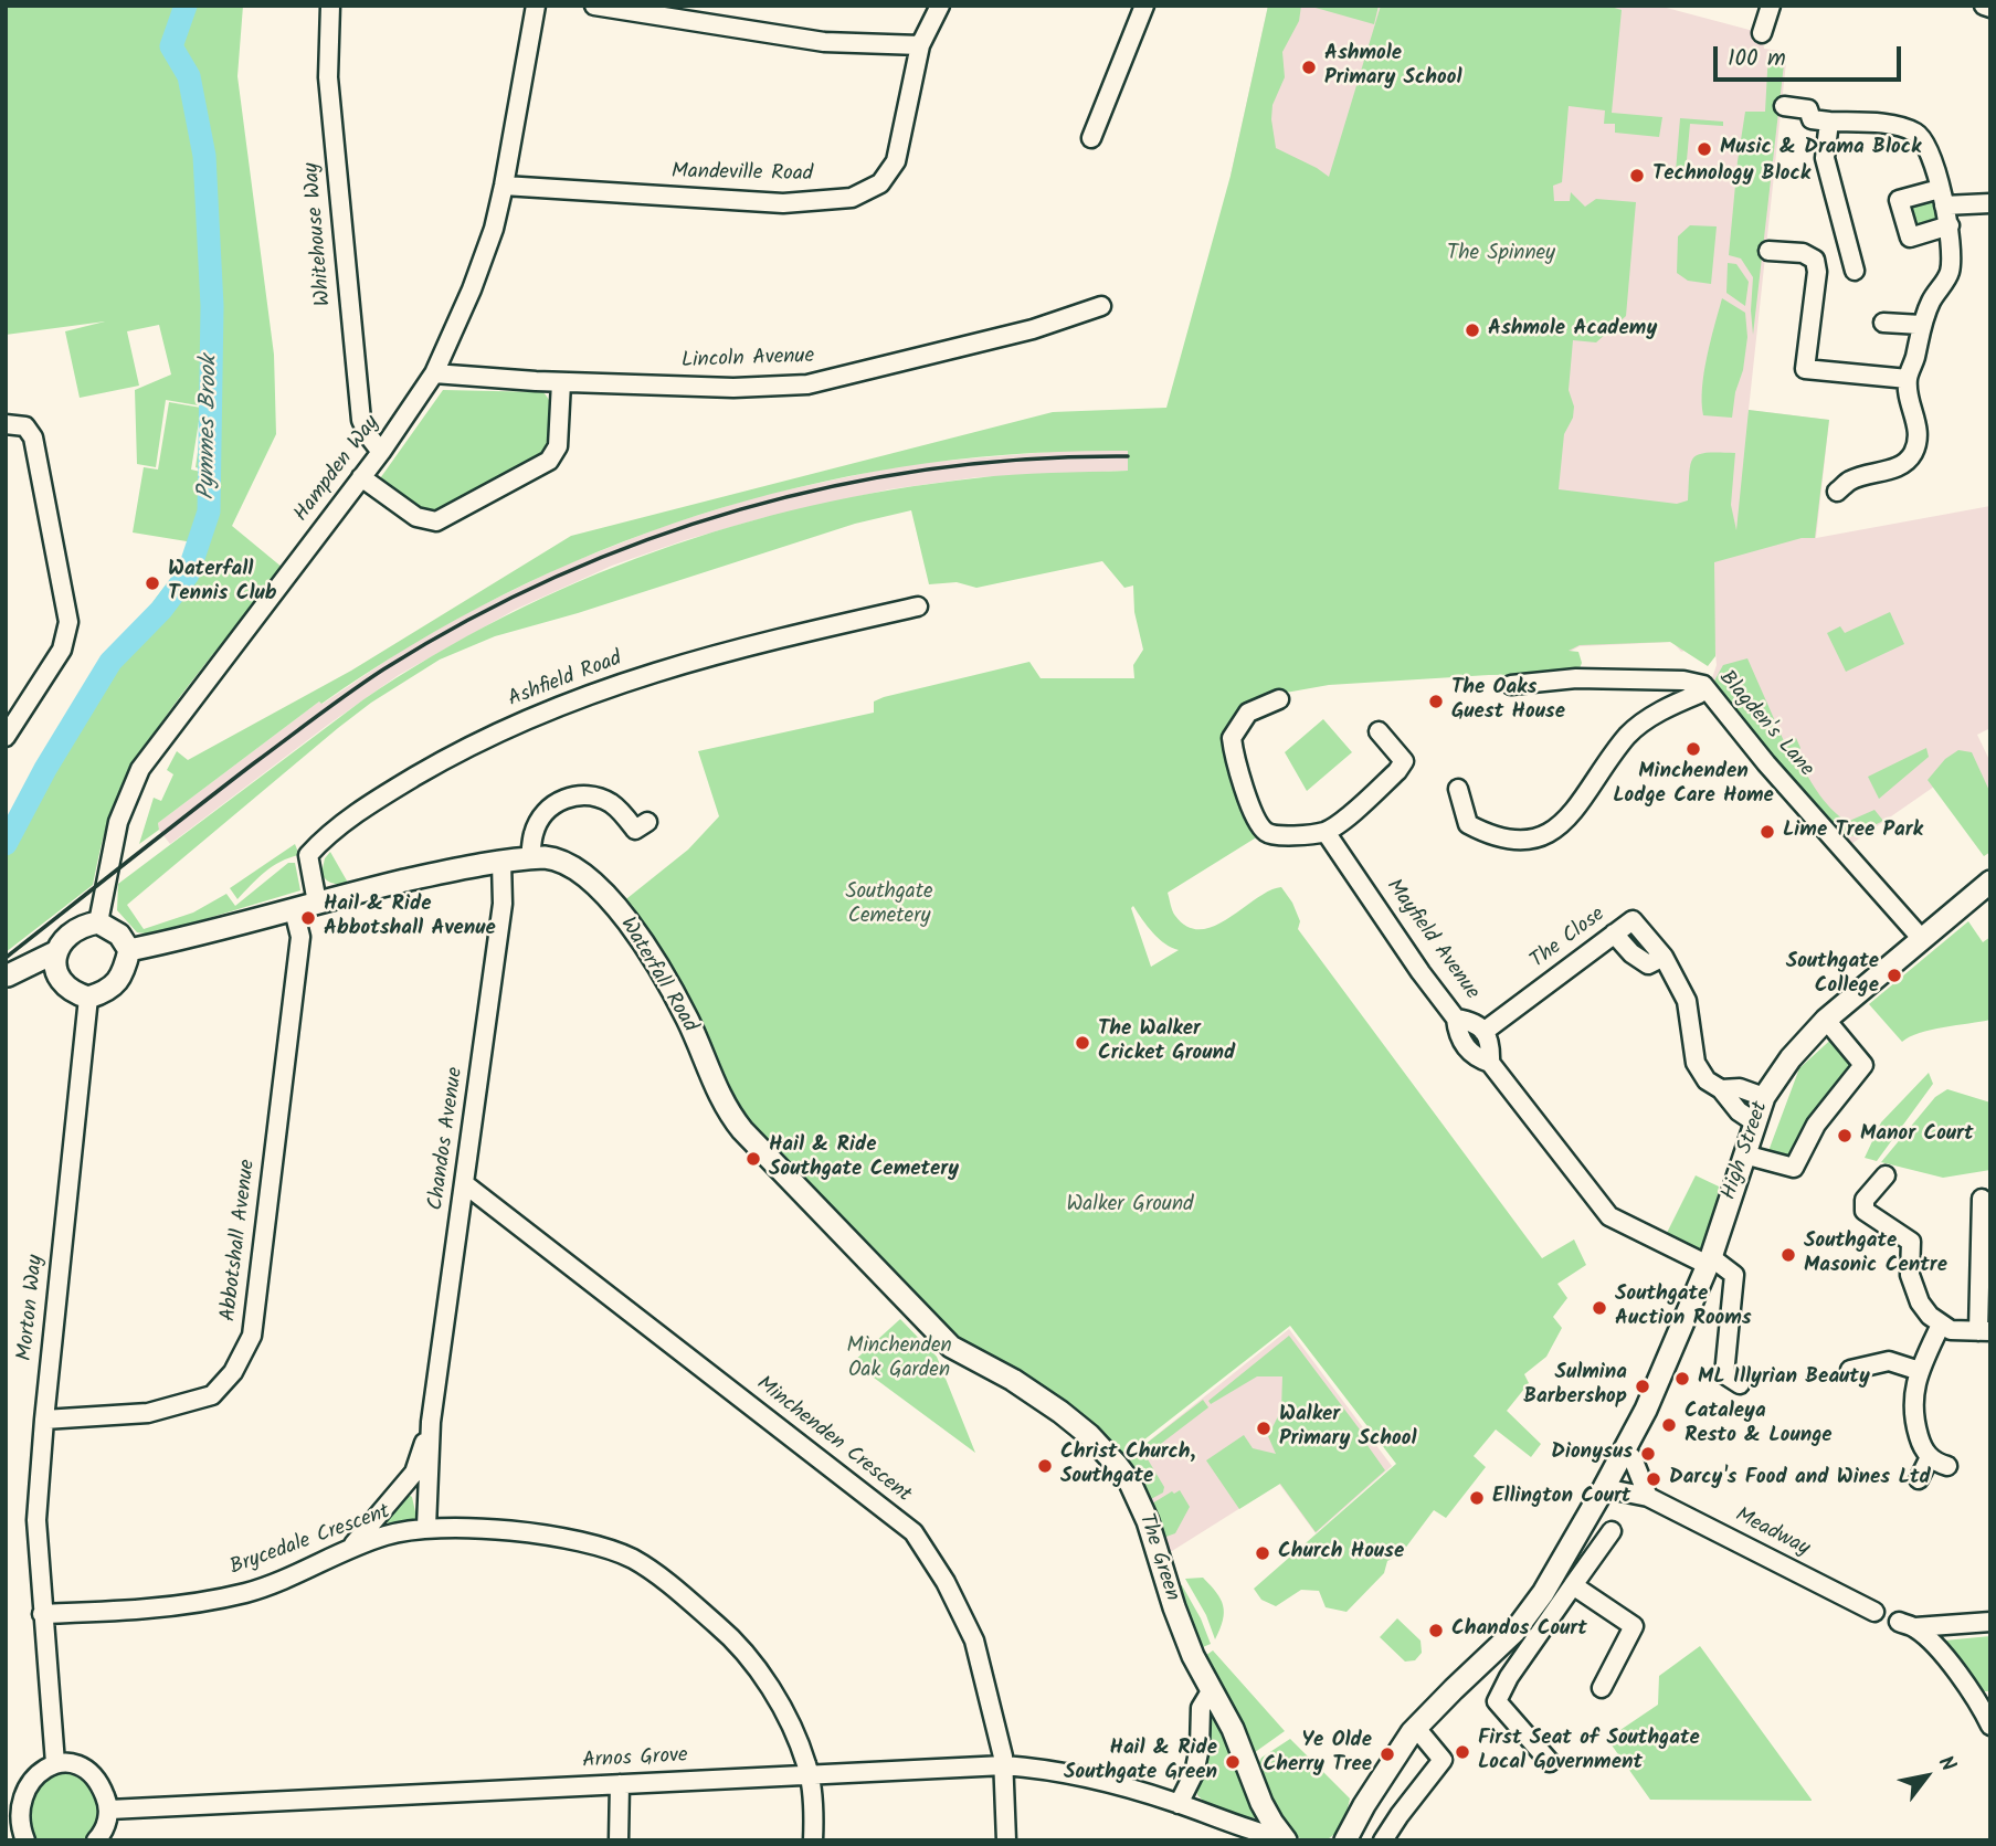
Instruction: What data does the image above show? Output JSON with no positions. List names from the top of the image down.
{
  "streets": {
    "main road": ["Waterfall Road", "High Street", "The Green"],
    "street": [
      "Mandeville Road",
      "Whitehouse Way",
      "Lincoln Avenue",
      "Hampden Way",
      "Ashfield Road",
      "Blagden's Lane",
      "The Close",
      "Mayfield Avenue",
      "Chandos Avenue",
      "Abbotshall Avenue",
      "Morton Way",
      "Minchenden Crescent",
      "Meadway",
      "Brycedale Crescent",
      "Arnos Grove"
    ]
  },
  "crossings": [
    ["Mandeville Road", "Hampden Way"],
    ["Whitehouse Way", "Hampden Way"],
    ["Lincoln Avenue", "Hampden Way"],
    ["Hampden Way", "Waterfall Road"],
    ["Hampden Way", "Morton Way"],
    ["Ashfield Road", "Waterfall Road"],
    ["Blagden's Lane", "High Street"],
    ["The Close", "Mayfield Avenue"],
    ["The Close", "High Street"],
    ["Waterfall Road", "Chandos Avenue"],
    ["Waterfall Road", "Abbotshall Avenue"],
    ["Waterfall Road", "Morton Way"],
    ["Waterfall Road", "The Green"],
    ["Chandos Avenue", "Minchenden Crescent"],
    ["Chandos Avenue", "Brycedale Crescent"],
    ["High Street", "Meadway"],
    ["Abbotshall Avenue", "Morton Way"],
    ["Morton Way", "Brycedale Crescent"],
    ["Minchenden Crescent", "Arnos Grove"],
    ["Brycedale Crescent", "Arnos Grove"],
    ["The Green", "Arnos Grove"]
  ],
  "water": ["Pymmes Brook"],
  "parks": [
    "The Spinney",
    "Southgate Cemetery",
    "Walker Ground",
    "Minchenden Oak Garden"
  ],
  "places": [
    "Ashmole Primary School",
    "Music & Drama Block",
    "Technology Block",
    "Ashmole Academy",
    "Waterfall Tennis Club",
    "The Oaks Guest House",
    "Minchenden Lodge Care Home",
    "Lime Tree Park",
    "Hail & Ride Abbotshall Avenue",
    "Southgate College",
    "The Walker Cricket Ground",
    "Manor Court",
    "Hail & Ride Southgate Cemetery",
    "Southgate Masonic Centre",
    "Southgate Auction Rooms",
    "ML Illyrian Beauty",
    "Sulmina Barbershop",
    "Cataleya Resto & Lounge",
    "Walker Primary School",
    "Dionysus",
    "Christ Church, Southgate",
    "Darcy's Food and Wines Ltd",
    "Ellington Court",
    "Church House",
    "Chandos Court",
    "First Seat of Southgate Local Government",
    "Ye Olde Cherry Tree",
    "Hail & Ride Southgate Green"
  ],
  "scale_bar": "100 m",
  "north": "top right"
}
